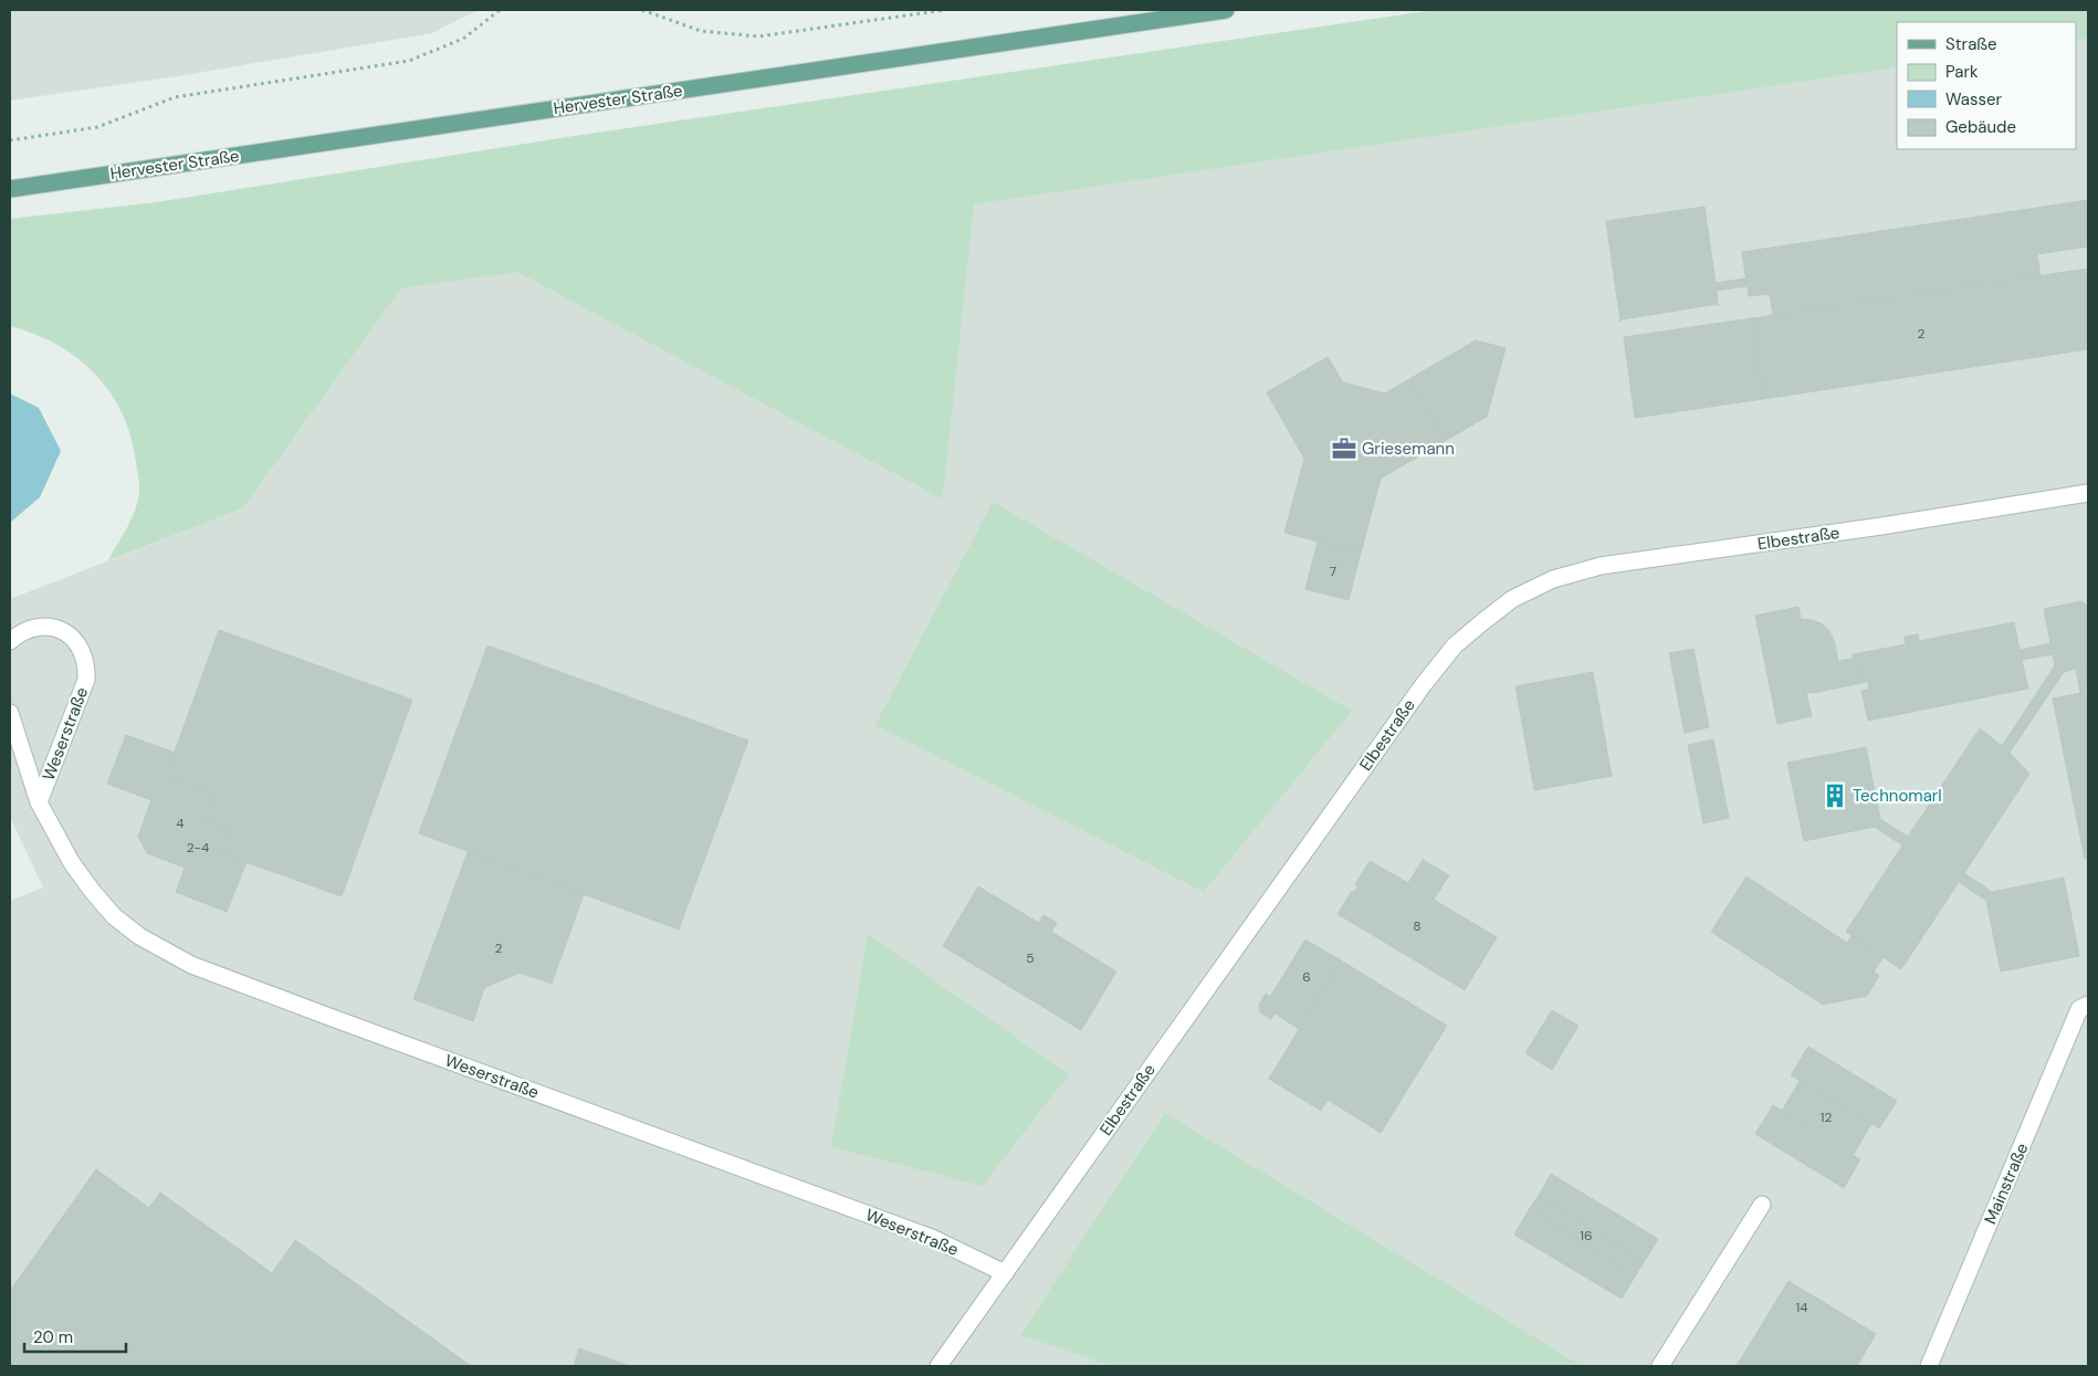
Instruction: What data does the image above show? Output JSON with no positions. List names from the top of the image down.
{
  "streets": {
    "main road": ["Hervester Straße"],
    "street": ["Elbestraße", "Weserstraße", "Mainstraße"]
  },
  "crossings": [
    ["Elbestraße", "Weserstraße"]
  ],
  "places": {
    "office": ["Griesemann"],
    "building": ["Technomarl"]
  },
  "house_numbers": [
    "2",
    "7",
    "4",
    "2-4",
    "8",
    "2",
    "5",
    "6",
    "12",
    "16",
    "14"
  ],
  "legend": [
    "Straße",
    "Park",
    "Wasser",
    "Gebäude"
  ],
  "scale_bar": "20 m"
}
